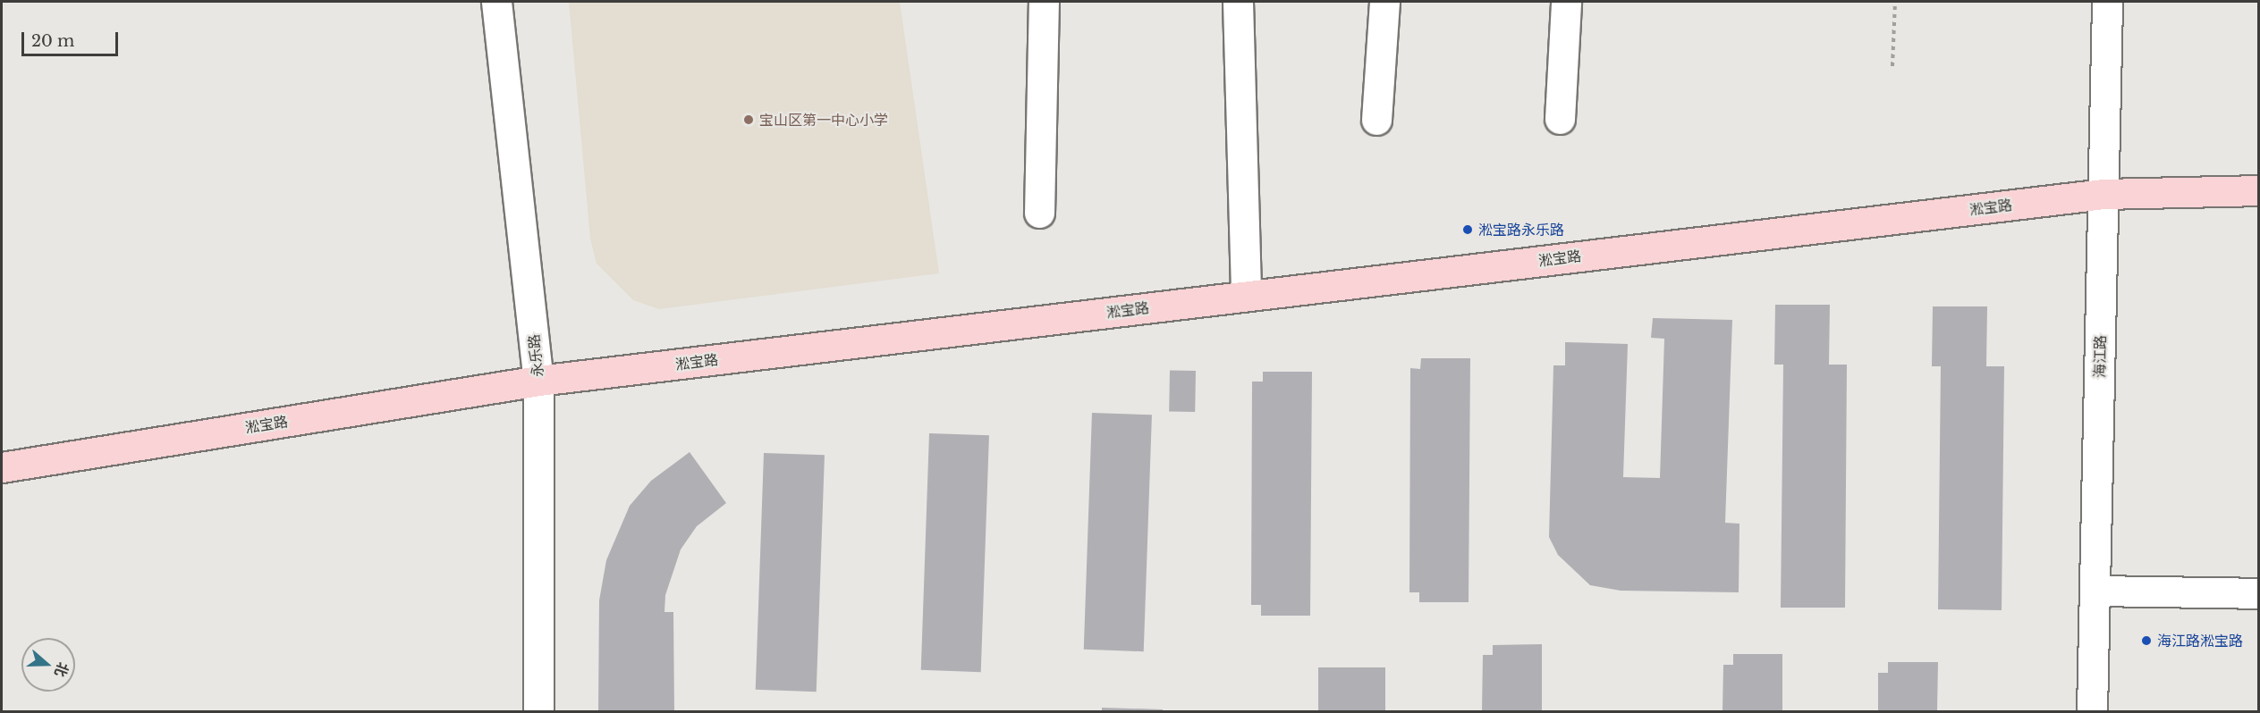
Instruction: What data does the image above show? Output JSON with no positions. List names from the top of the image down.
{
  "streets": {
    "main road": ["淞宝路"],
    "street": ["永乐路", "海江路"]
  },
  "crossings": [
    ["淞宝路", "永乐路"],
    ["淞宝路", "海江路"]
  ],
  "places": ["宝山区第一中心小学", "淞宝路永乐路", "海江路淞宝路"],
  "scale_bar": "20 m",
  "north": "right"
}
